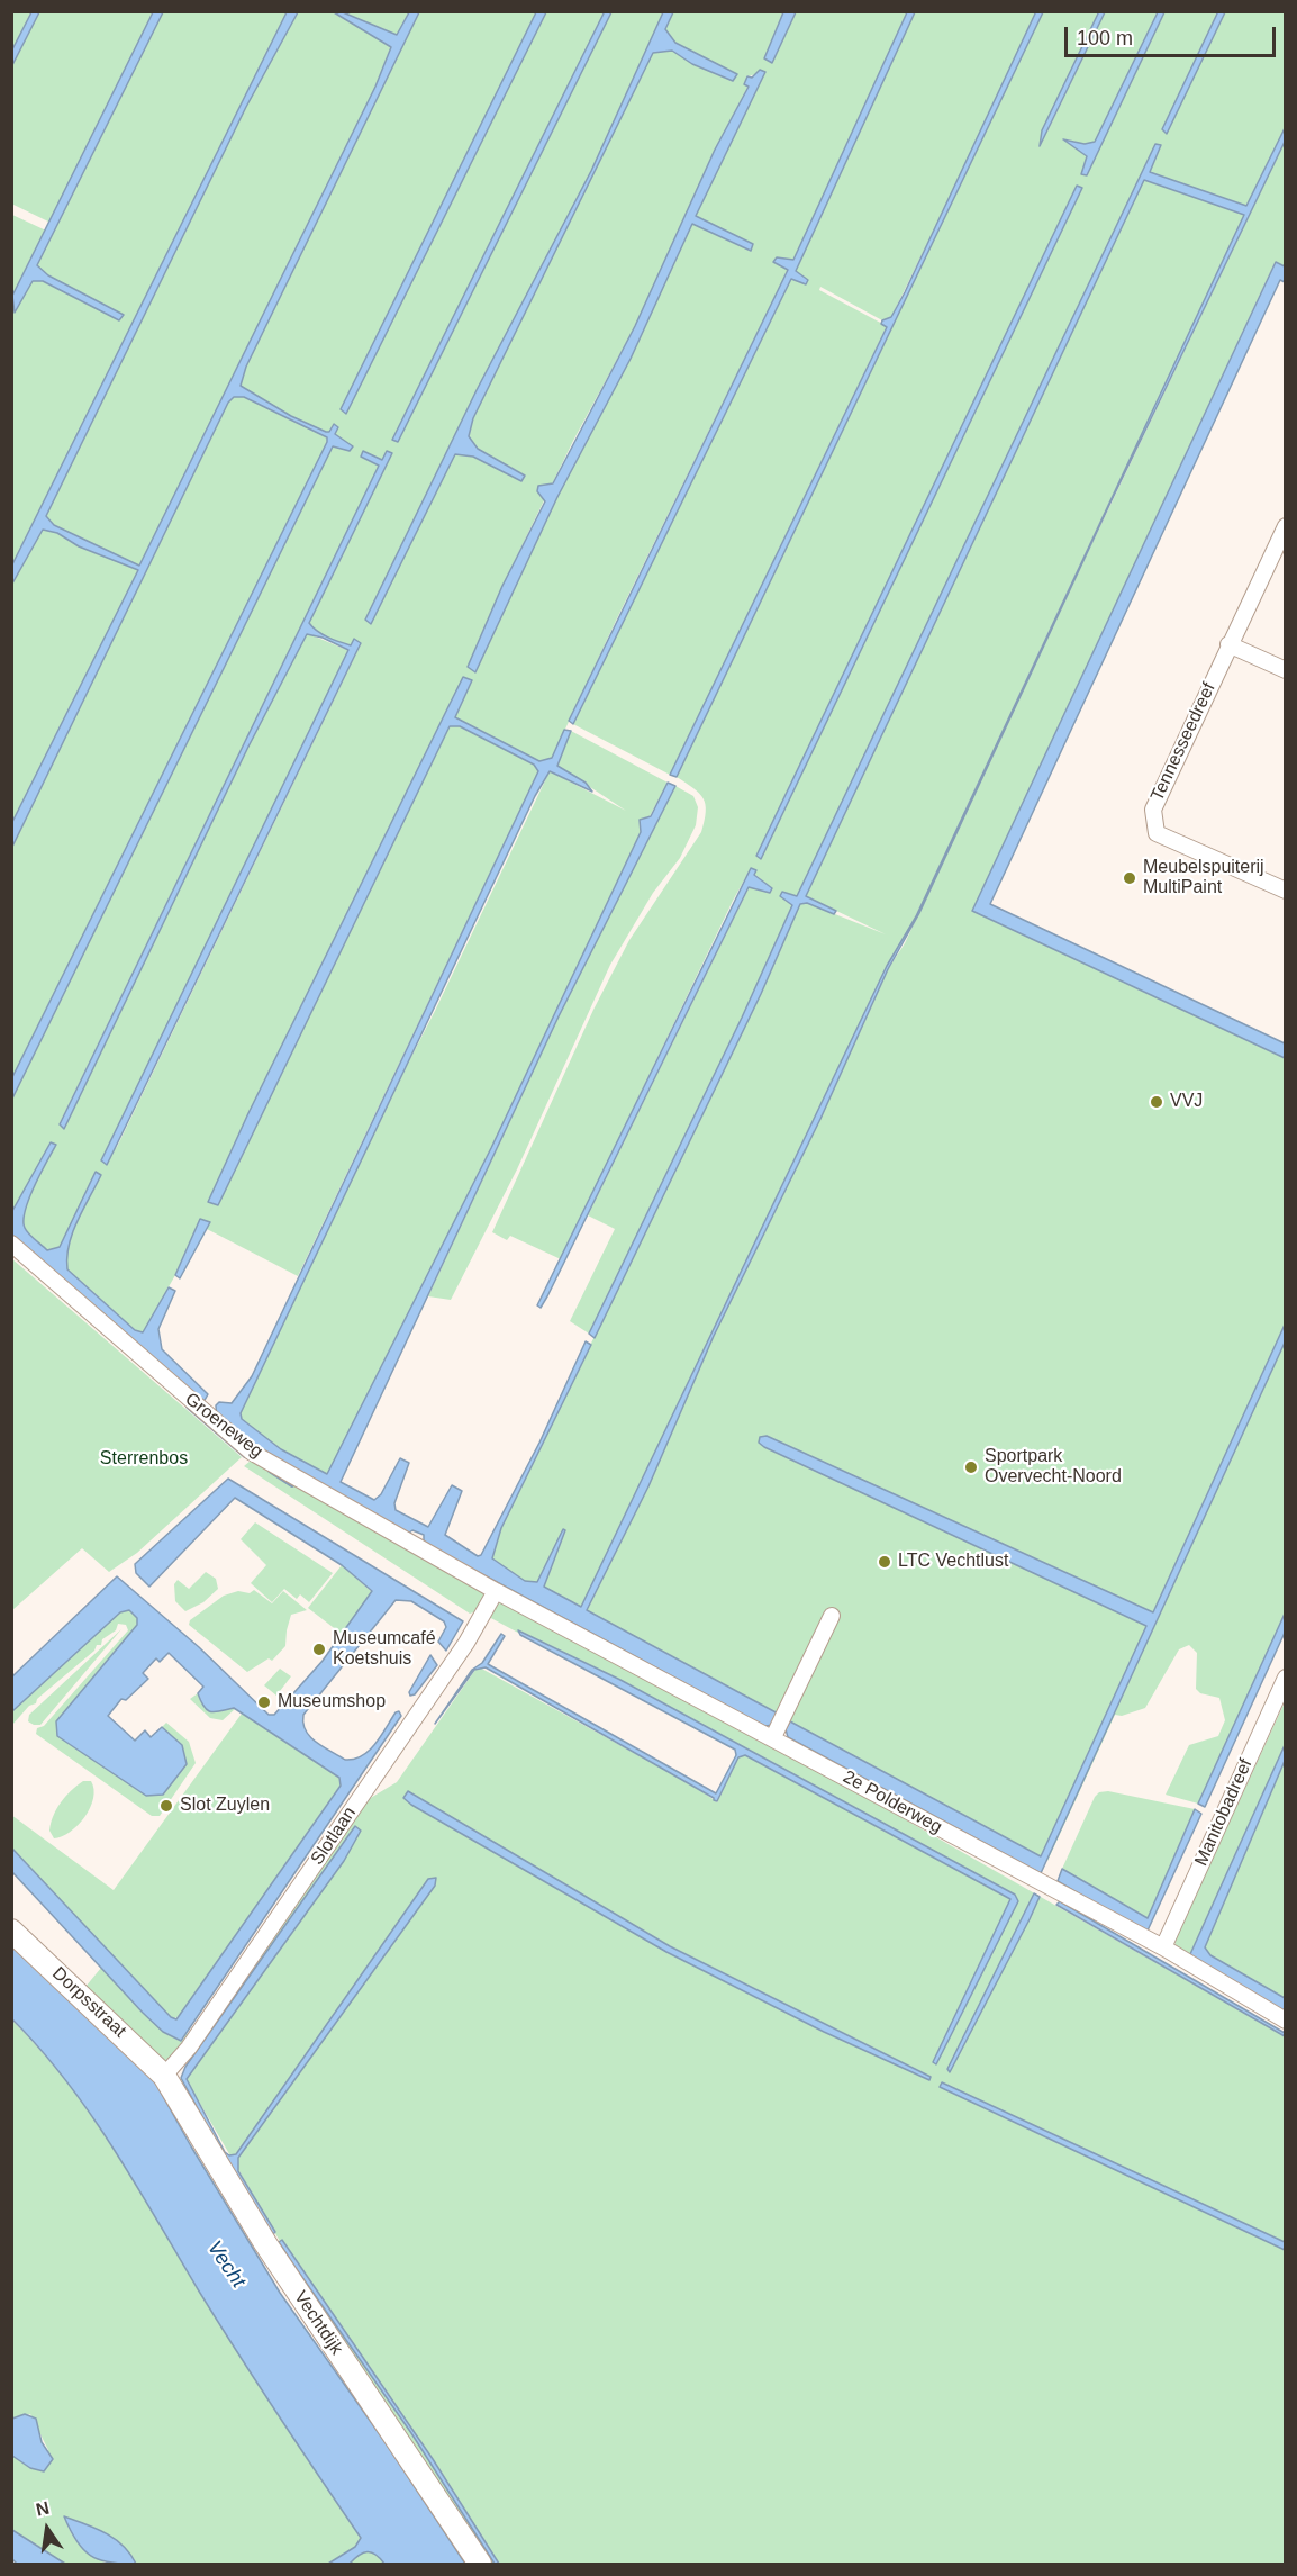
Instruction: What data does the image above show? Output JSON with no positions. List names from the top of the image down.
{
  "streets": {
    "street": [
      "Tennesseedreef",
      "Groeneweg",
      "2e Polderweg",
      "Manitobadreef",
      "Slotlaan",
      "Dorpsstraat",
      "Vechtdijk"
    ]
  },
  "crossings": [
    ["Groeneweg", "2e Polderweg"],
    ["Groeneweg", "Slotlaan"],
    ["2e Polderweg", "Manitobadreef"],
    ["2e Polderweg", "Slotlaan"],
    ["Slotlaan", "Dorpsstraat"],
    ["Slotlaan", "Vechtdijk"],
    ["Dorpsstraat", "Vechtdijk"]
  ],
  "water": ["Vecht"],
  "parks": ["Sterrenbos"],
  "places": [
    "Meubelspuiterij MultiPaint",
    "VVJ",
    "Sportpark Overvecht-Noord",
    "LTC Vechtlust",
    "Museumcafé Koetshuis",
    "Museumshop",
    "Slot Zuylen"
  ],
  "scale_bar": "100 m",
  "north": "top"
}
